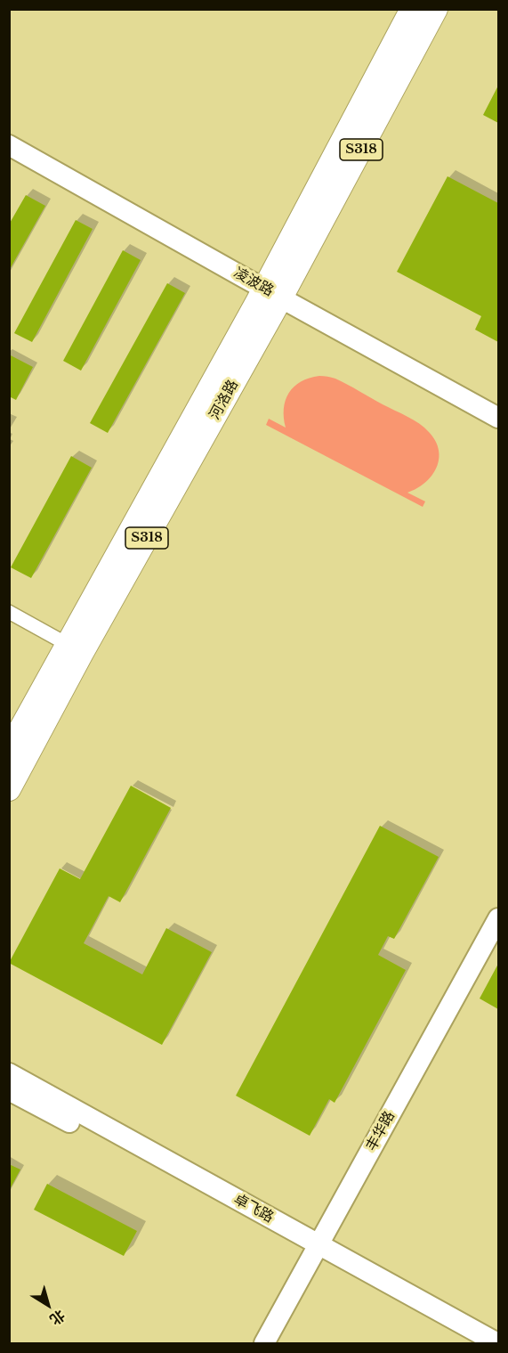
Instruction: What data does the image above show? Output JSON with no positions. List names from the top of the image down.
{
  "streets": {
    "main road": ["S318", "河洛路"],
    "street": ["凌波路", "丰华路", "卓飞路"]
  },
  "crossings": [
    ["凌波路", "河洛路"],
    ["丰华路", "卓飞路"]
  ],
  "north": "bottom right"
}
